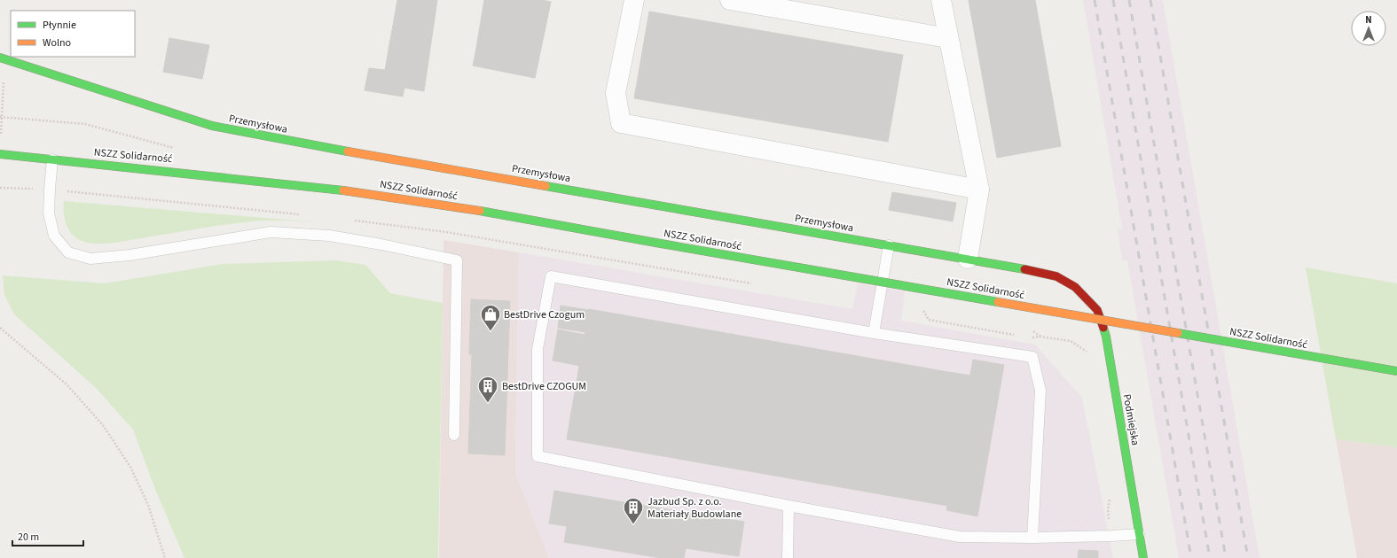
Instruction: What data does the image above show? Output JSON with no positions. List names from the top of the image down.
{
  "streets": {
    "main road": ["Przemysłowa", "NSZZ Solidarność", "Podmiejska"]
  },
  "crossings": [
    ["Przemysłowa", "Podmiejska"]
  ],
  "places": {
    "shop": ["BestDrive Czogum"],
    "building": ["BestDrive CZOGUM", "Jazbud Sp. z o.o. Materiały Budowlane"]
  },
  "legend": ["Płynnie", "Wolno"],
  "scale_bar": "20 m",
  "north": "top"
}
